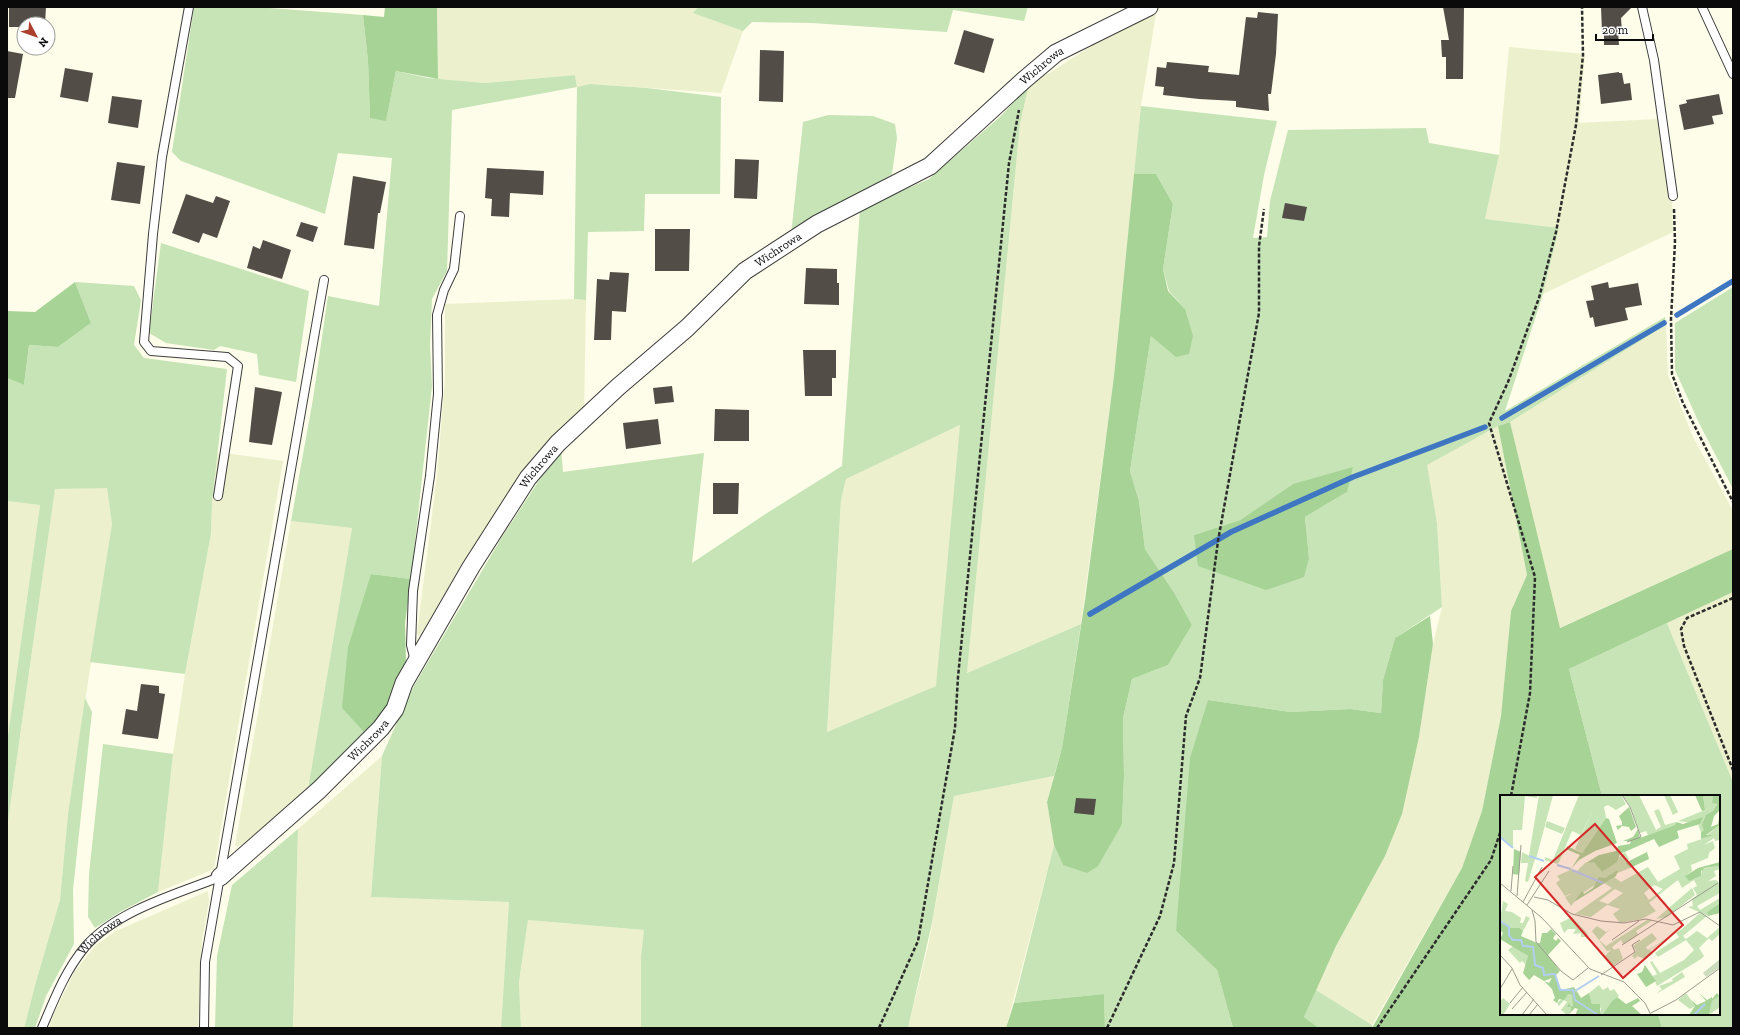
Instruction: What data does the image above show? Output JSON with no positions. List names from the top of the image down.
{
  "streets": {
    "street": ["Wichrowa"]
  },
  "scale_bar": "20 m",
  "north": "bottom right"
}
